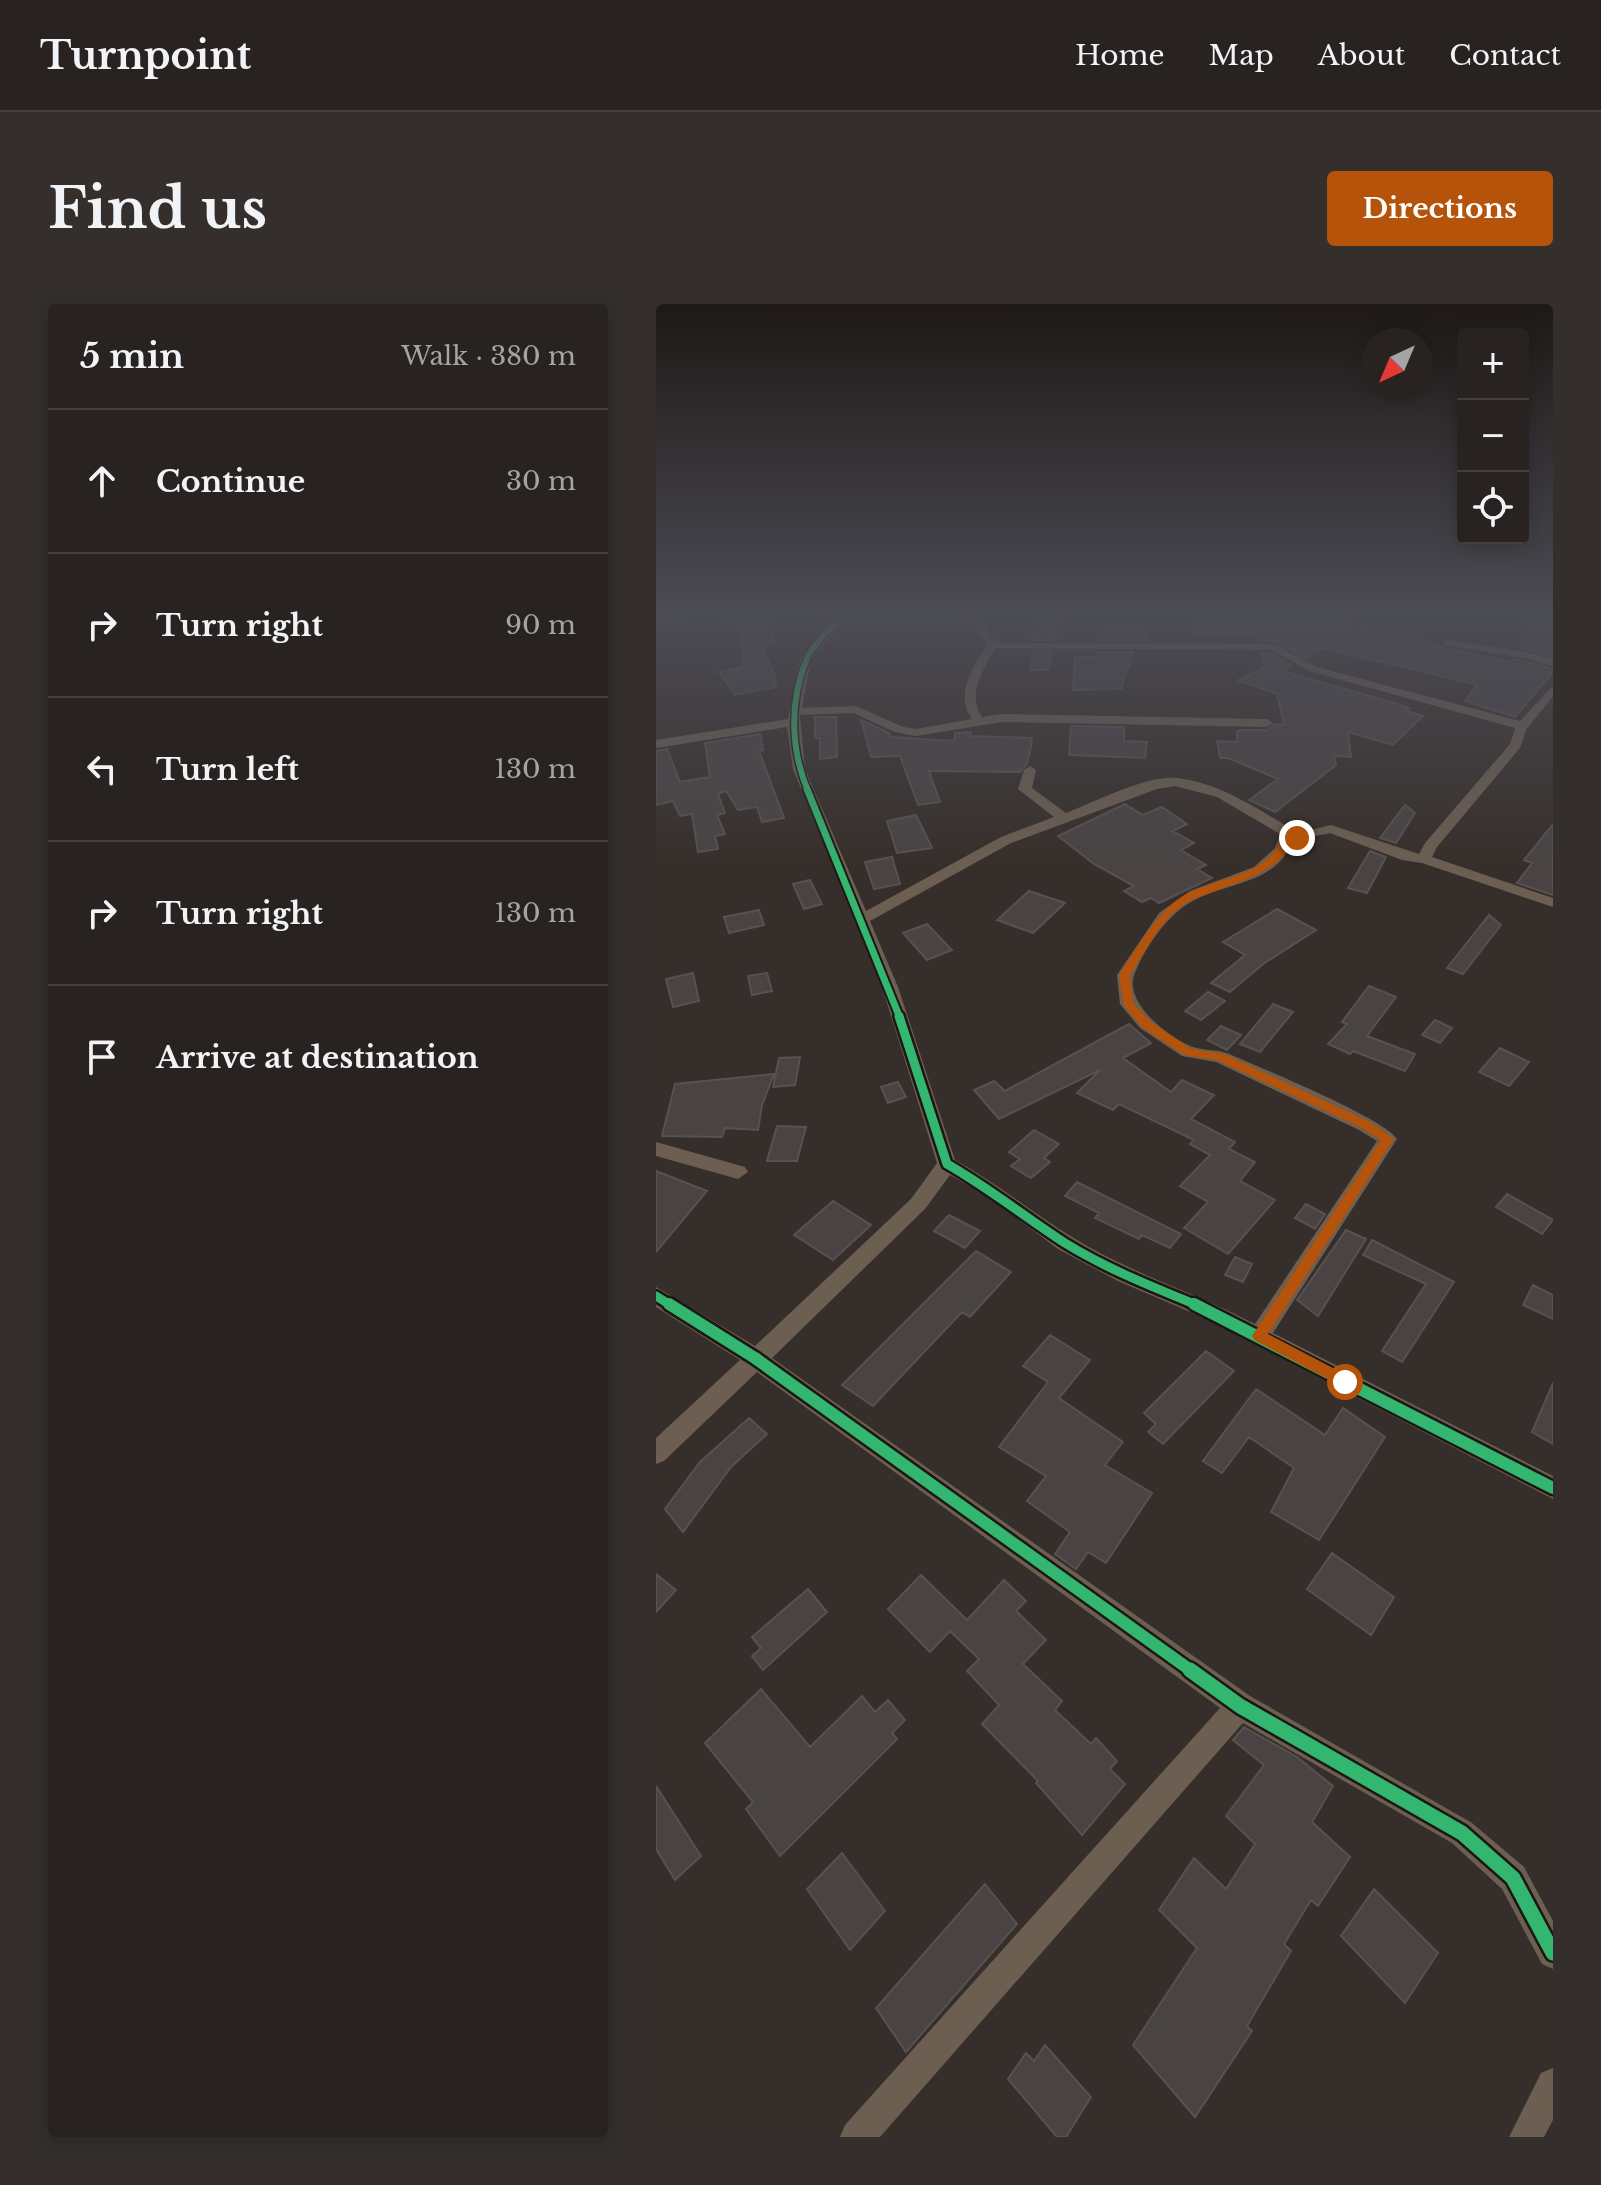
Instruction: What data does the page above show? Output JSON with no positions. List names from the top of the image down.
{
  "north": "bottom left",
  "page": {
    "header": "Turnpoint",
    "nav": [
      "Home",
      "Map",
      "About",
      "Contact"
    ],
    "buttons": "Directions",
    "title": "Find us",
    "heading": ["5 min", "Walk · 380 m"],
    "map_buttons": ["+", "−"],
    "list": [
      ["Continue", "30 m"],
      ["Turn right", "90 m"],
      ["Turn left", "130 m"],
      ["Turn right", "130 m"],
      "Arrive at destination"
    ]
  }
}
